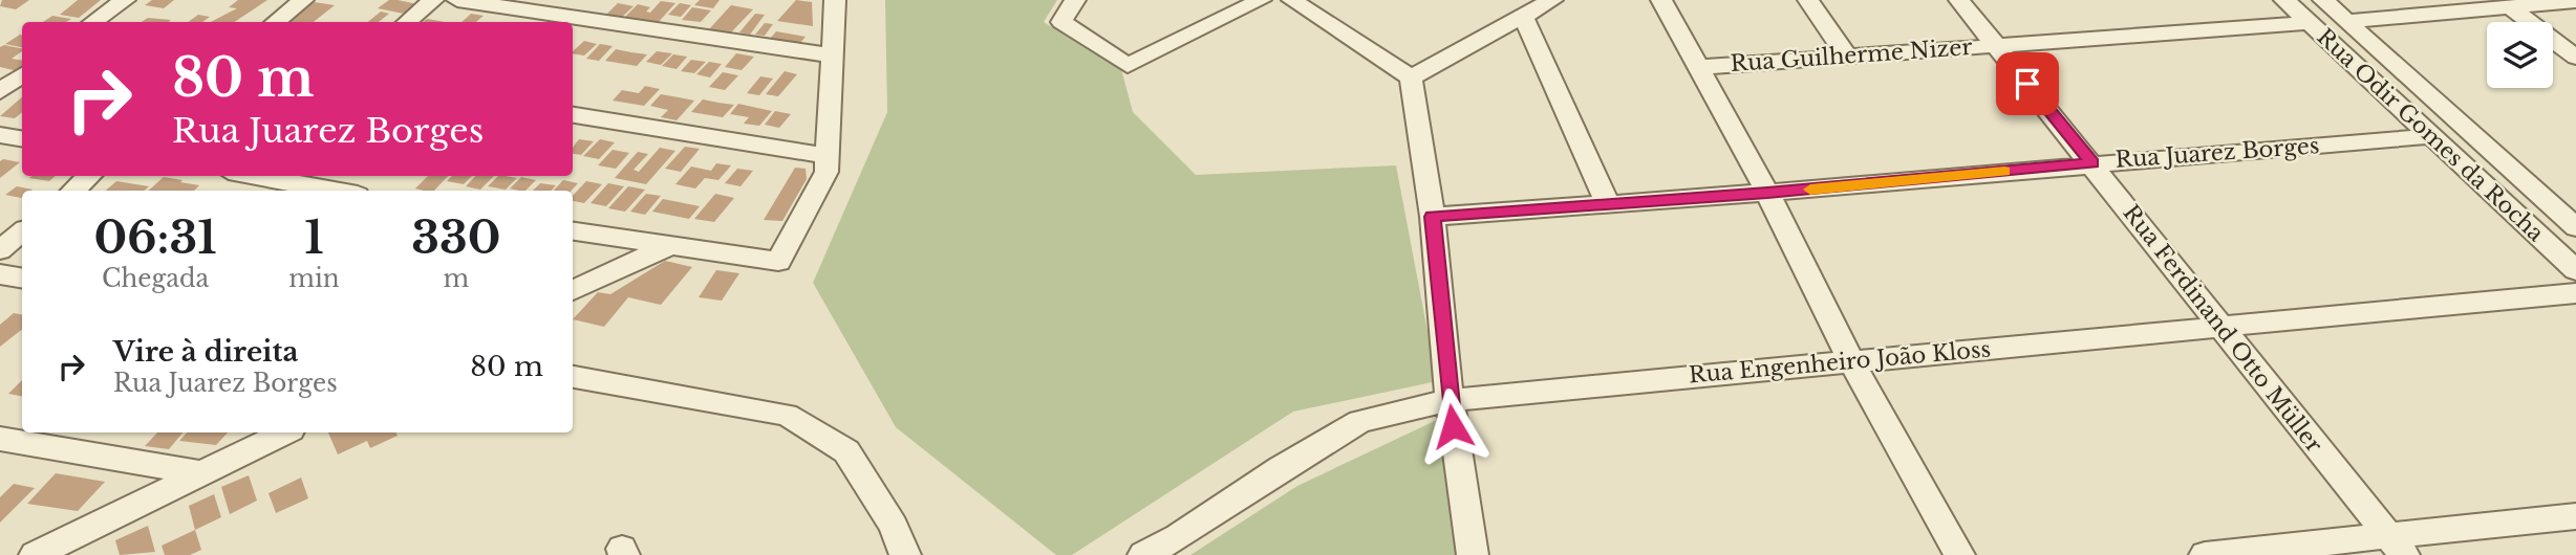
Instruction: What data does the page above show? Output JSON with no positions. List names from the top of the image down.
{
  "streets": {
    "street": [
      "Rua Guilherme Nizer",
      "Rua Odir Gomes da Rocha",
      "Rua Juarez Borges",
      "Rua Ferdinand Otto Müller",
      "Rua Engenheiro João Kloss"
    ]
  },
  "crossings": [
    ["Rua Guilherme Nizer", "Rua Odir Gomes da Rocha"],
    ["Rua Guilherme Nizer", "Rua Ferdinand Otto Müller"],
    ["Rua Odir Gomes da Rocha", "Rua Juarez Borges"],
    ["Rua Juarez Borges", "Rua Ferdinand Otto Müller"],
    ["Rua Ferdinand Otto Müller", "Rua Engenheiro João Kloss"]
  ],
  "page": {
    "turn": ["80 m", "Rua Juarez Borges"],
    "eta": [
      "06:31",
      "Chegada",
      "1",
      "min",
      "330",
      "m"
    ],
    "list": [
      {
        "name": "Vire à direita",
        "note": "Rua Juarez Borges",
        "value": "80 m"
      }
    ]
  }
}
